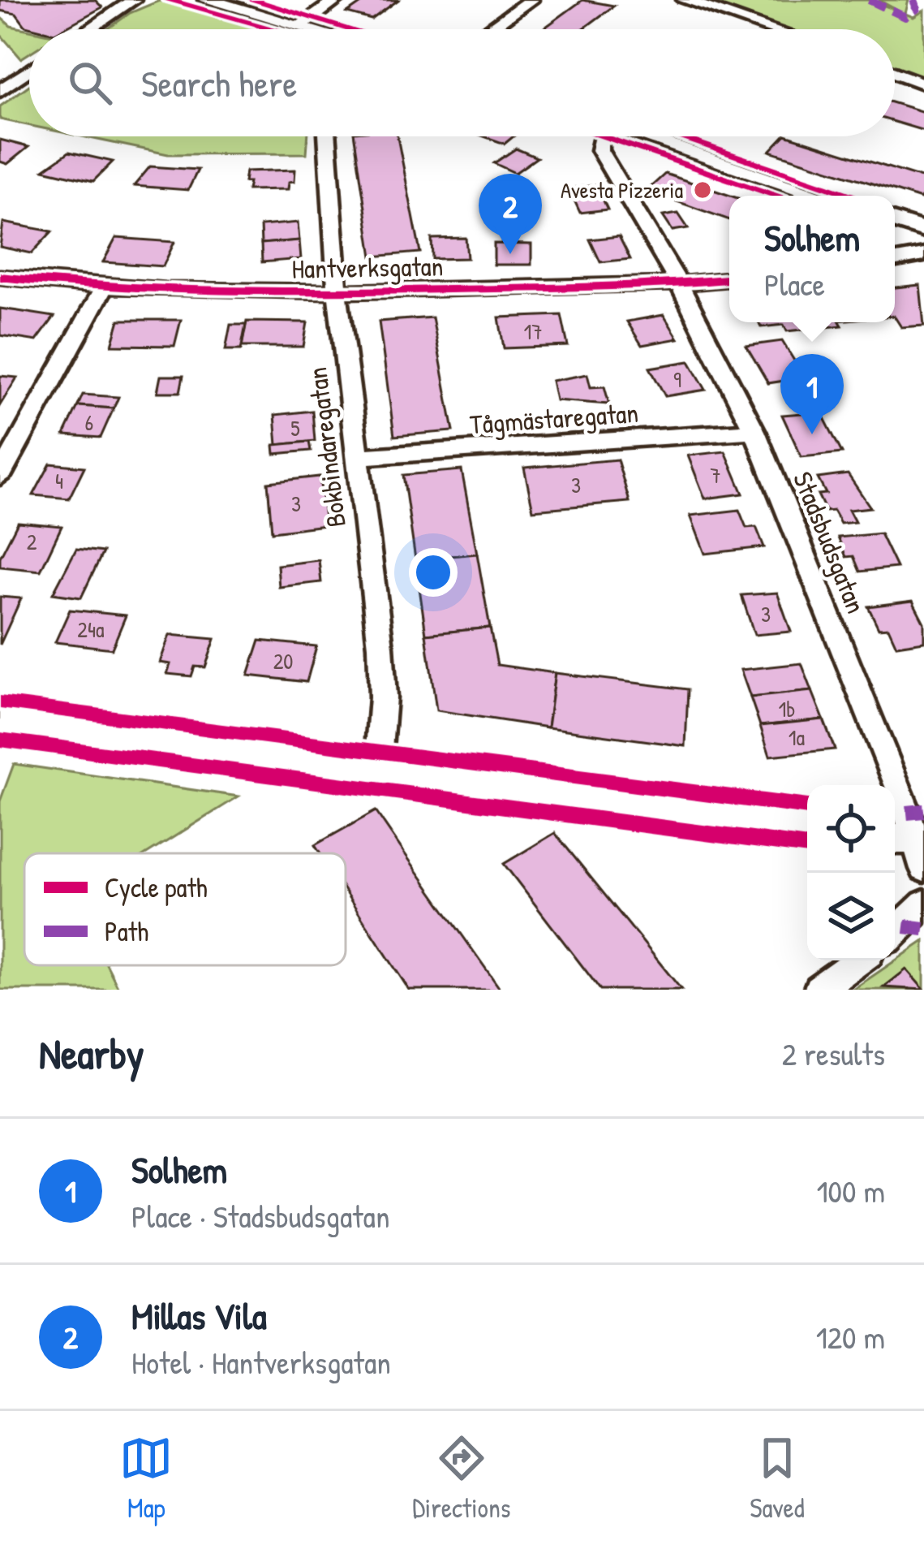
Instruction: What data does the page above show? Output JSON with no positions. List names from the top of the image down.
{
  "streets": {
    "street": [
      "Hantverksgatan",
      "Tågmästaregatan",
      "Bokbindaregatan",
      "Stadsbudsgatan"
    ]
  },
  "crossings": [
    ["Hantverksgatan", "Bokbindaregatan"],
    ["Hantverksgatan", "Stadsbudsgatan"],
    ["Tågmästaregatan", "Bokbindaregatan"],
    ["Tågmästaregatan", "Stadsbudsgatan"]
  ],
  "places": ["Avesta Pizzeria"],
  "house_numbers": [
    "17",
    "9",
    "6",
    "5",
    "7",
    "4",
    "3",
    "3",
    "2",
    "3",
    "24a",
    "20",
    "1b",
    "1a"
  ],
  "legend": ["Cycle path", "Path"],
  "page": {
    "search": "Search here",
    "pins": ["2", "1"],
    "popup": ["Solhem", "Place"],
    "heading": ["Nearby", "2 results"],
    "list": [
      {
        "mark": "1",
        "name": "Solhem",
        "note": "Place · Stadsbudsgatan",
        "value": "100 m"
      },
      {
        "mark": "2",
        "name": "Millas Vila",
        "note": "Hotel · Hantverksgatan",
        "value": "120 m"
      }
    ],
    "nav": ["Map", "Directions", "Saved"]
  }
}
